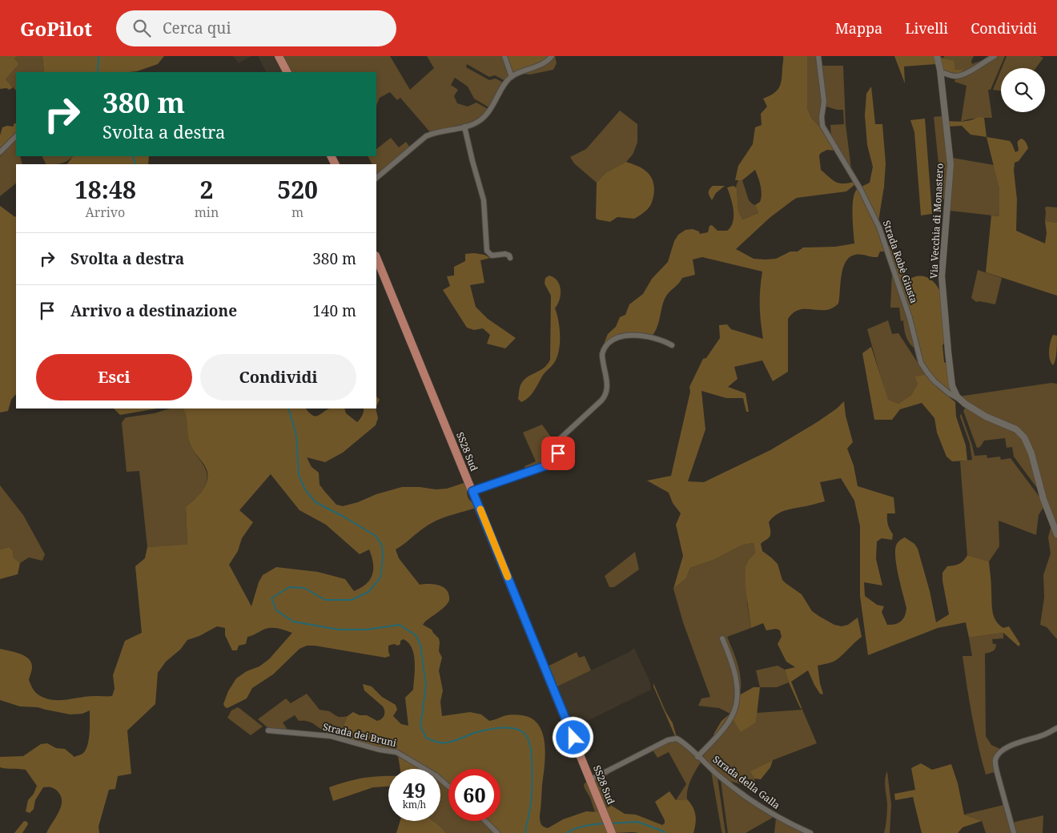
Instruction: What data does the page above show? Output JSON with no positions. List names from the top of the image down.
{
  "streets": {
    "main road": ["SS28 Sud"],
    "street": [
      "Via Vecchia di Monastero",
      "Strada Robè Giusta",
      "Strada dei Bruni",
      "Strada della Galla"
    ]
  },
  "crossings": [
    ["Via Vecchia di Monastero", "Strada Robè Giusta"],
    ["SS28 Sud", "Strada della Galla"]
  ],
  "page": {
    "header": "GoPilot",
    "search": "Cerca qui",
    "nav": ["Mappa", "Livelli", "Condividi"],
    "turn": ["380 m", "Svolta a destra"],
    "eta": [
      "18:48",
      "Arrivo",
      "2",
      "min",
      "520",
      "m"
    ],
    "list": [
      {
        "name": "Svolta a destra",
        "value": "380 m"
      },
      {
        "name": "Arrivo a destinazione",
        "value": "140 m"
      }
    ],
    "buttons": ["Esci", "Condividi"],
    "speed": "49 km/h",
    "limit": "60"
  }
}
